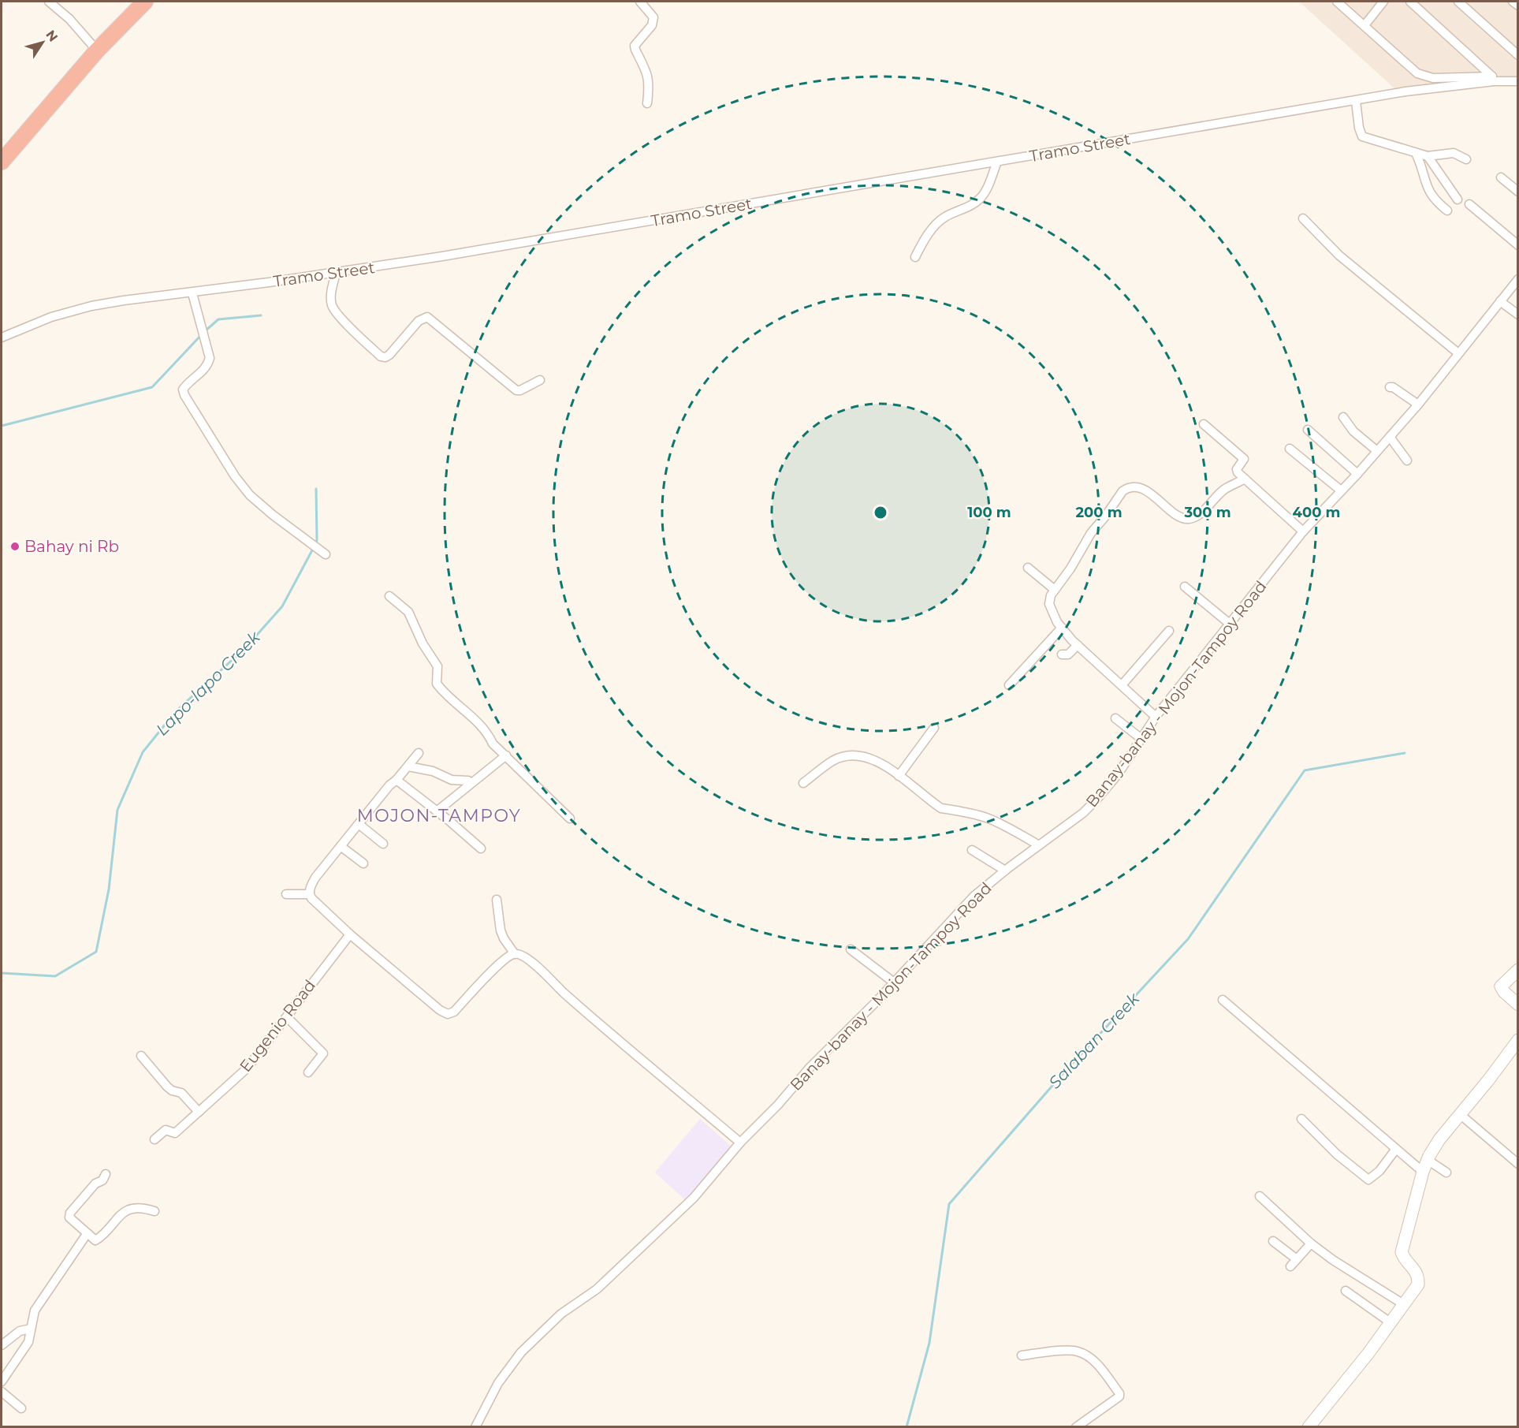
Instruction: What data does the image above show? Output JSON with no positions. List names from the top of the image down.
{
  "streets": {
    "street": ["Tramo Street", "Banay-banay - Mojon-Tampoy Road", "Eugenio Road"]
  },
  "districts": ["MOJON-TAMPOY"],
  "water": ["Lapo-lapo Creek", "Salaban Creek"],
  "places": ["Bahay ni Rb"],
  "north": "top right",
  "rings": [
    "100 m",
    "200 m",
    "300 m",
    "400 m"
  ]
}
